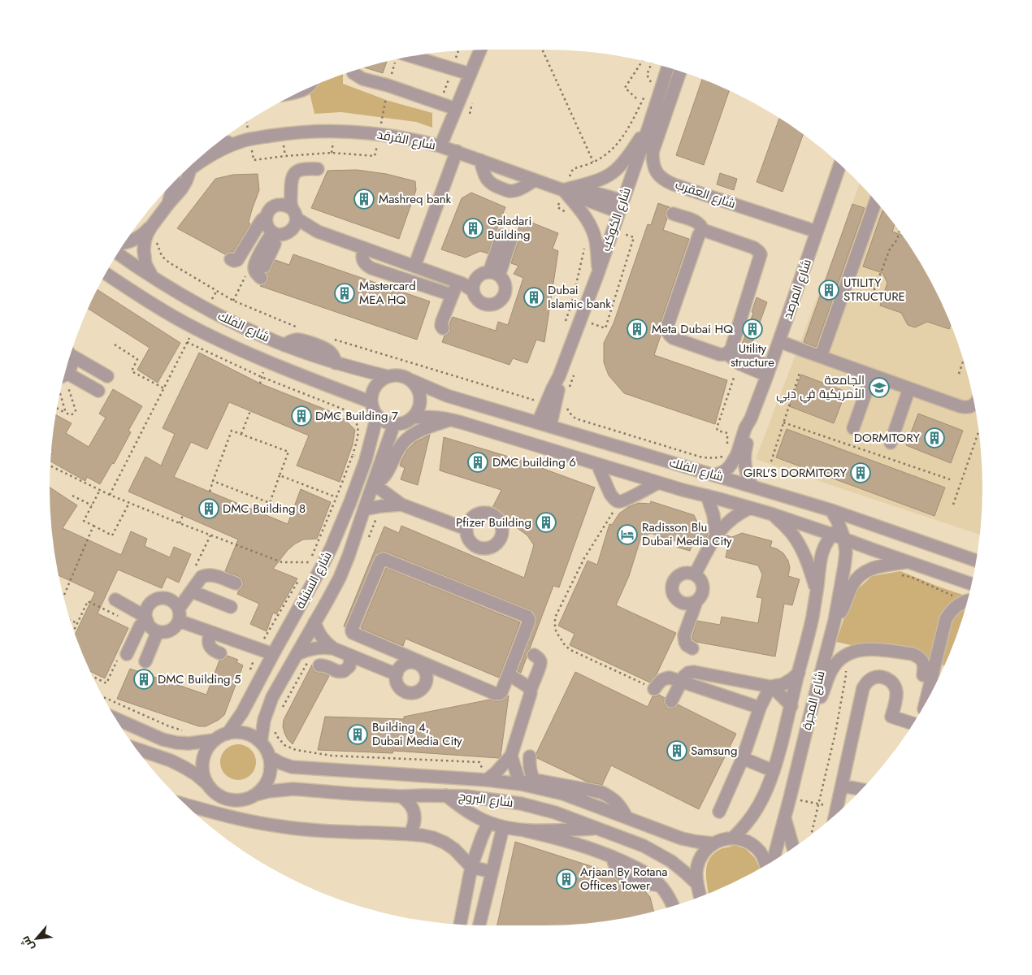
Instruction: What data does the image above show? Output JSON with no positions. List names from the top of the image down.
{
  "streets": {
    "street": [
      "شارع الفرقد",
      "شارع العقرب",
      "شارع الكوكب",
      "شارع المرصد",
      "شارع الفلك",
      "شارع السنبلة",
      "شارع المجرة",
      "شارع البروج"
    ]
  },
  "crossings": [
    ["شارع الفرقد", "شارع الكوكب"],
    ["شارع الفرقد", "شارع الفلك"],
    ["شارع العقرب", "شارع المرصد"],
    ["شارع الكوكب", "شارع الفلك"],
    ["شارع المرصد", "شارع الفلك"],
    ["شارع الفلك", "شارع السنبلة"],
    ["شارع الفلك", "شارع المجرة"],
    ["شارع السنبلة", "شارع البروج"]
  ],
  "places": {
    "building": [
      "Mashreq bank",
      "Galadari Building",
      "UTILITY STRUCTURE",
      "Mastercard MEA HQ",
      "Dubai Islamic bank",
      "Meta Dubai HQ",
      "Utility structure",
      "DMC Building 7",
      "DORMITORY",
      "DMC building 6",
      "GIRL'S DORMITORY",
      "DMC Building 8",
      "Pfizer Building",
      "DMC Building 5",
      "Building 4, Dubai Media City",
      "Samsung",
      "Arjaan By Rotana Offices Tower"
    ],
    "school or university": ["الجامعة الأمريكية في دبي"],
    "hotel": ["Radisson Blu Dubai Media City"]
  },
  "north": "bottom left"
}
